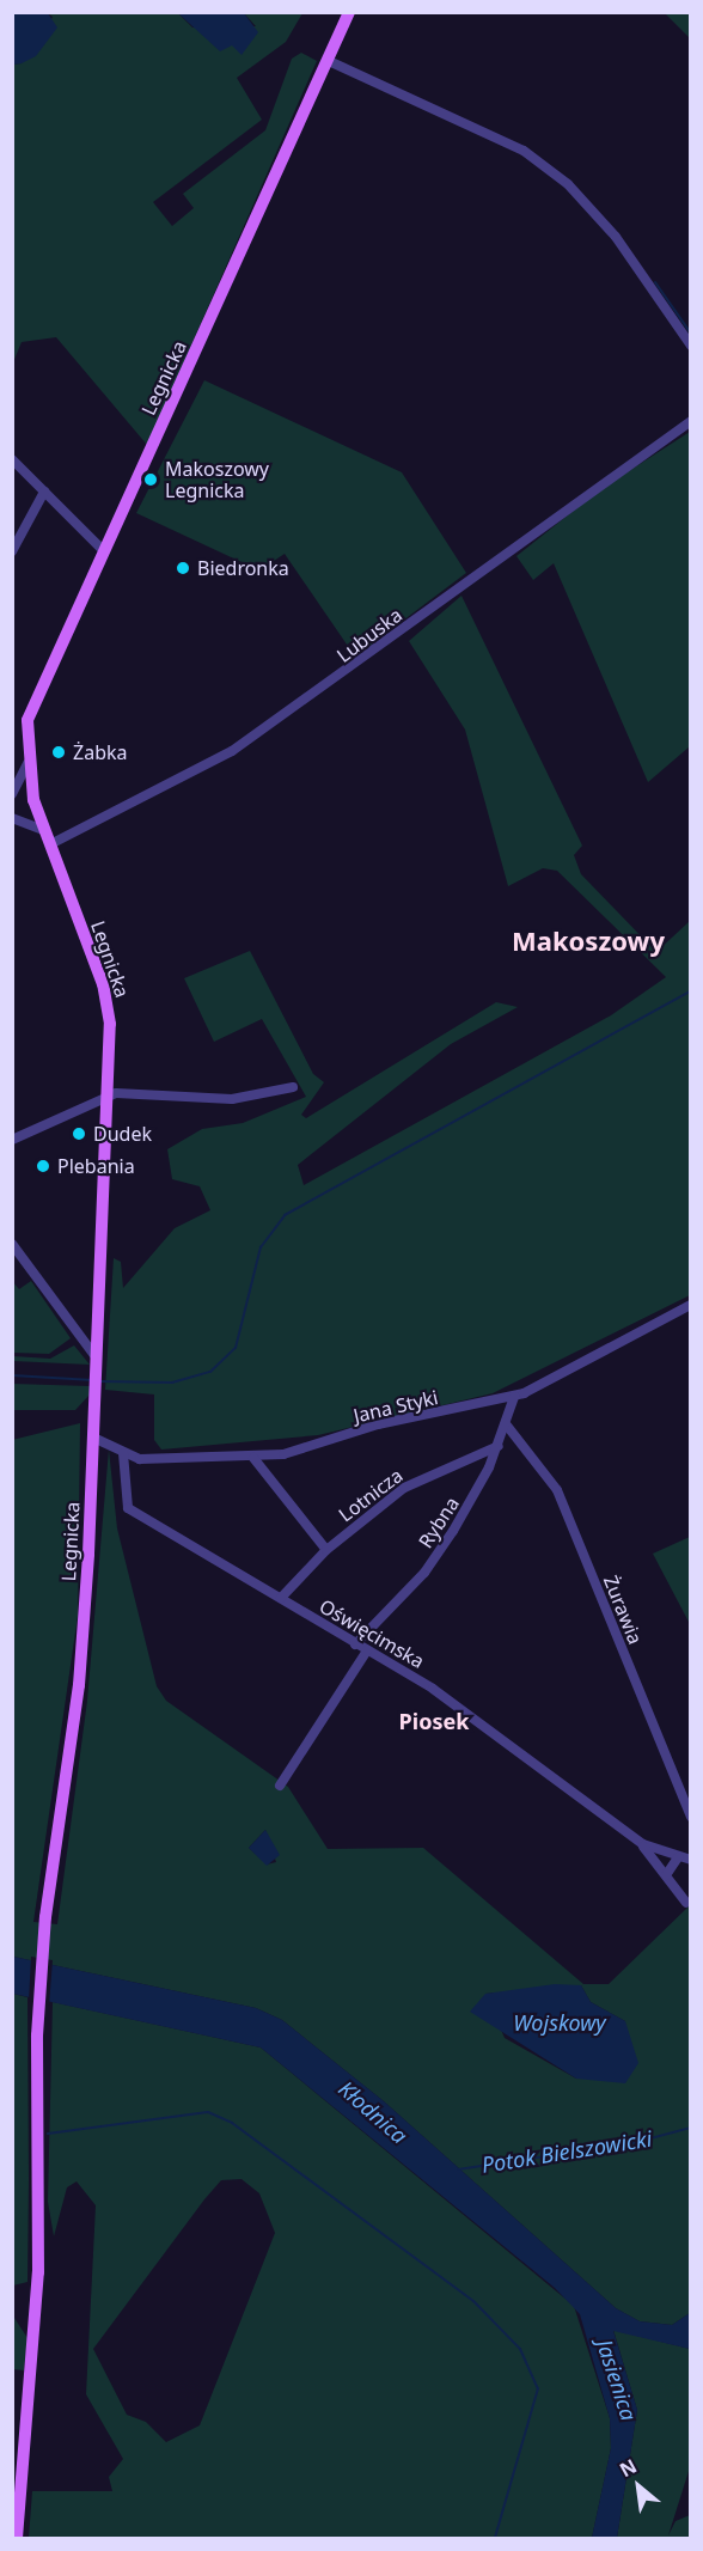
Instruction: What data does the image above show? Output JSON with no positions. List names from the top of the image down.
{
  "streets": {
    "main road": ["Legnicka"],
    "street": [
      "Lubuska",
      "Jana Styki",
      "Lotnicza",
      "Rybna",
      "Żurawia",
      "Oświęcimska"
    ]
  },
  "crossings": [
    ["Legnicka", "Lubuska"],
    ["Legnicka", "Jana Styki"],
    ["Jana Styki", "Rybna"],
    ["Jana Styki", "Oświęcimska"],
    ["Lotnicza", "Rybna"],
    ["Lotnicza", "Oświęcimska"],
    ["Rybna", "Żurawia"],
    ["Rybna", "Oświęcimska"]
  ],
  "districts": ["Makoszowy", "Piosek"],
  "water": [
    "Wojskowy",
    "Kłodnica",
    "Potok Bielszowicki",
    "Jasienica"
  ],
  "places": [
    "Makoszowy Legnicka",
    "Biedronka",
    "Żabka",
    "Dudek",
    "Plebania"
  ],
  "north": "top left"
}
